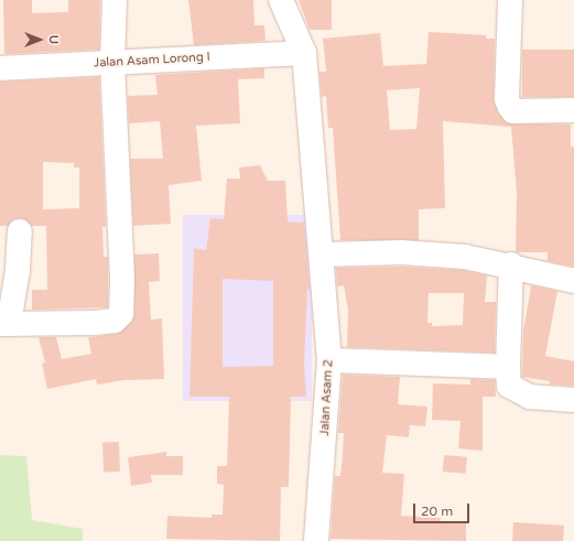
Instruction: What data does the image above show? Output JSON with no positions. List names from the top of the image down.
{
  "streets": {
    "street": ["Jalan Asam Lorong I", "Jalan Asam 2"]
  },
  "crossings": [
    ["Jalan Asam Lorong I", "Jalan Asam 2"]
  ],
  "scale_bar": "20 m",
  "north": "right"
}
